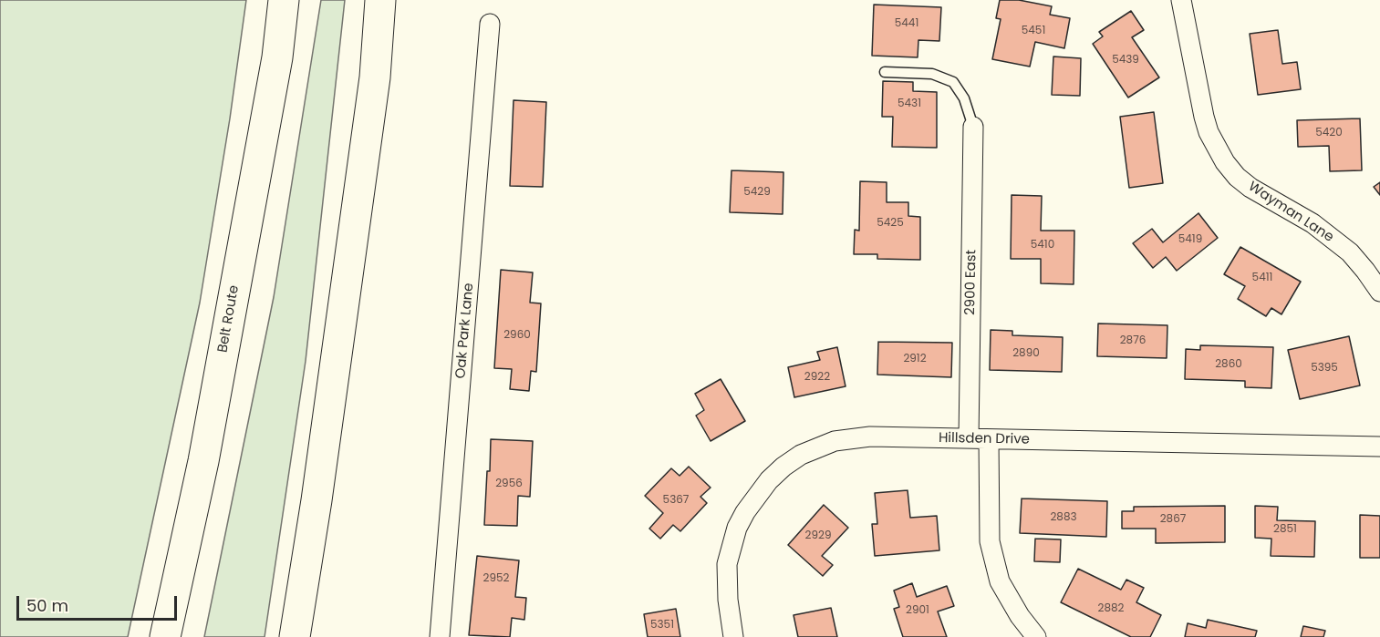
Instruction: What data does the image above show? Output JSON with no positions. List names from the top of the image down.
{
  "streets": {
    "highway": ["Belt Route"],
    "street": [
      "Wayman Lane",
      "2900 East",
      "Oak Park Lane",
      "Hillsden Drive"
    ]
  },
  "crossings": [
    ["2900 East", "Hillsden Drive"]
  ],
  "house_numbers": [
    "5441",
    "5451",
    "5439",
    "5431",
    "5420",
    "5429",
    "5425",
    "5419",
    "5410",
    "5411",
    "2960",
    "2876",
    "2890",
    "2912",
    "2860",
    "5395",
    "2922",
    "2956",
    "5367",
    "2883",
    "2867",
    "2851",
    "2929",
    "2952",
    "2882",
    "2901",
    "5351"
  ],
  "scale_bar": "50 m"
}
